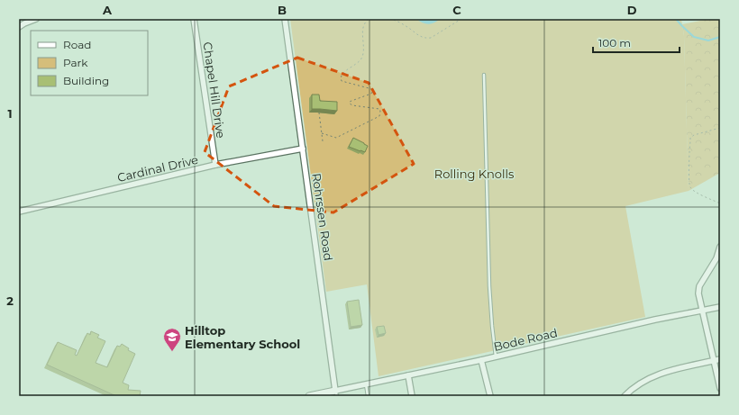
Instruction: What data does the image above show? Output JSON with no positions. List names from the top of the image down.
{
  "streets": {
    "street": [
      "Chapel Hill Drive",
      "Cardinal Drive",
      "Rohrssen Road",
      "Bode Road"
    ]
  },
  "crossings": [
    ["Chapel Hill Drive", "Cardinal Drive"],
    ["Cardinal Drive", "Rohrssen Road"],
    ["Rohrssen Road", "Bode Road"]
  ],
  "parks": ["Rolling Knolls"],
  "places": {
    "school or university": ["Hilltop Elementary School"]
  },
  "legend": ["Road", "Park", "Building"],
  "scale_bar": "100 m",
  "grid": {
    "columns": [
      "A",
      "B",
      "C",
      "D"
    ],
    "rows": ["1", "2"]
  }
}
